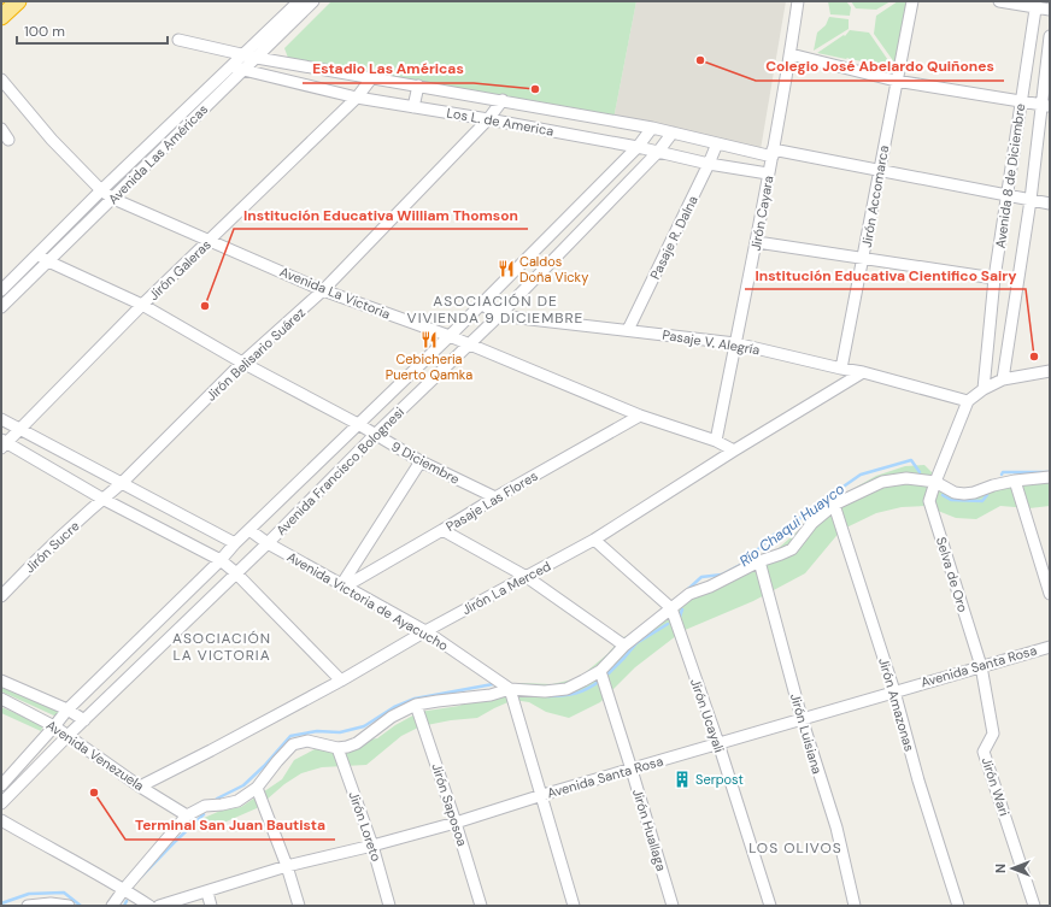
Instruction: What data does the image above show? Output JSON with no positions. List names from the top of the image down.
{
  "streets": {
    "street": [
      "Los L. de America",
      "Avenida Las Américas",
      "Avenida 8 de Diciembre",
      "Jirón Accomarca",
      "Jirón Cayara",
      "Pasaje R. Dalna",
      "Jirón Galeras",
      "Avenida La Victoria",
      "Pasaje V. Alegría",
      "Jirón Belisario Suárez",
      "9 Diciembre",
      "Avenida Francisco Bolognesi",
      "Pasaje Las Flores",
      "Jirón Sucre",
      "Selva de Oro",
      "Jirón La Merced",
      "Avenida Victoria de Ayacucho",
      "Avenida Santa Rosa",
      "Jirón Amazonas",
      "Jirón Ucayali",
      "Jirón Luisiana",
      "Avenida Venezuela",
      "Jirón Wari",
      "Jirón Saposoa",
      "Jirón Loreto",
      "Jirón Huallaga"
    ]
  },
  "crossings": [
    ["Los L. de America", "Avenida Las Américas"],
    ["Los L. de America", "Avenida 8 de Diciembre"],
    ["Los L. de America", "Jirón Accomarca"],
    ["Los L. de America", "Jirón Cayara"],
    ["Los L. de America", "Pasaje R. Dalna"],
    ["Los L. de America", "Jirón Galeras"],
    ["Los L. de America", "Jirón Belisario Suárez"],
    ["Los L. de America", "Avenida Francisco Bolognesi"],
    ["Avenida Las Américas", "Avenida La Victoria"],
    ["Avenida Las Américas", "9 Diciembre"],
    ["Jirón Accomarca", "Pasaje V. Alegría"],
    ["Jirón Cayara", "Avenida La Victoria"],
    ["Jirón Cayara", "Pasaje V. Alegría"],
    ["Pasaje R. Dalna", "Pasaje V. Alegría"],
    ["Jirón Galeras", "Avenida La Victoria"],
    ["Jirón Galeras", "9 Diciembre"],
    ["Avenida La Victoria", "Jirón Belisario Suárez"],
    ["Avenida La Victoria", "Avenida Francisco Bolognesi"],
    ["Avenida La Victoria", "Pasaje Las Flores"],
    ["Avenida La Victoria", "Jirón La Merced"],
    ["Pasaje V. Alegría", "Avenida Francisco Bolognesi"],
    ["Pasaje V. Alegría", "Jirón La Merced"],
    ["Jirón Belisario Suárez", "9 Diciembre"],
    ["Jirón Belisario Suárez", "Jirón Sucre"],
    ["9 Diciembre", "Avenida Francisco Bolognesi"],
    ["9 Diciembre", "Pasaje Las Flores"],
    ["Avenida Francisco Bolognesi", "Avenida Victoria de Ayacucho"],
    ["Avenida Francisco Bolognesi", "Avenida Venezuela"],
    ["Pasaje Las Flores", "Avenida Victoria de Ayacucho"],
    ["Selva de Oro", "Avenida Santa Rosa"],
    ["Selva de Oro", "Jirón Wari"],
    ["Jirón La Merced", "Avenida Victoria de Ayacucho"],
    ["Jirón La Merced", "Avenida Venezuela"],
    ["Avenida Santa Rosa", "Jirón Amazonas"],
    ["Avenida Santa Rosa", "Jirón Ucayali"],
    ["Avenida Santa Rosa", "Jirón Luisiana"],
    ["Avenida Santa Rosa", "Jirón Wari"],
    ["Avenida Santa Rosa", "Jirón Saposoa"],
    ["Avenida Santa Rosa", "Jirón Loreto"],
    ["Avenida Santa Rosa", "Jirón Huallaga"]
  ],
  "districts": ["ASOCIACIÓN DE VIVIENDA 9 DICIEMBRE", "ASOCIACIÓN LA VICTORIA", "LOS OLIVOS"],
  "water": ["Río Chaqui Huayco"],
  "places": {
    "other": [
      "Colegio José Abelardo Quiñones",
      "Estadio Las Américas",
      "Institución Educativa William Thomson",
      "Institución Educativa Cientifico Sairy",
      "Terminal San Juan Bautista"
    ],
    "restaurant": ["Caldos Doña Vicky", "Cebicheria Puerto Qamka"],
    "building": ["Serpost"]
  },
  "scale_bar": "100 m",
  "north": "left"
}
